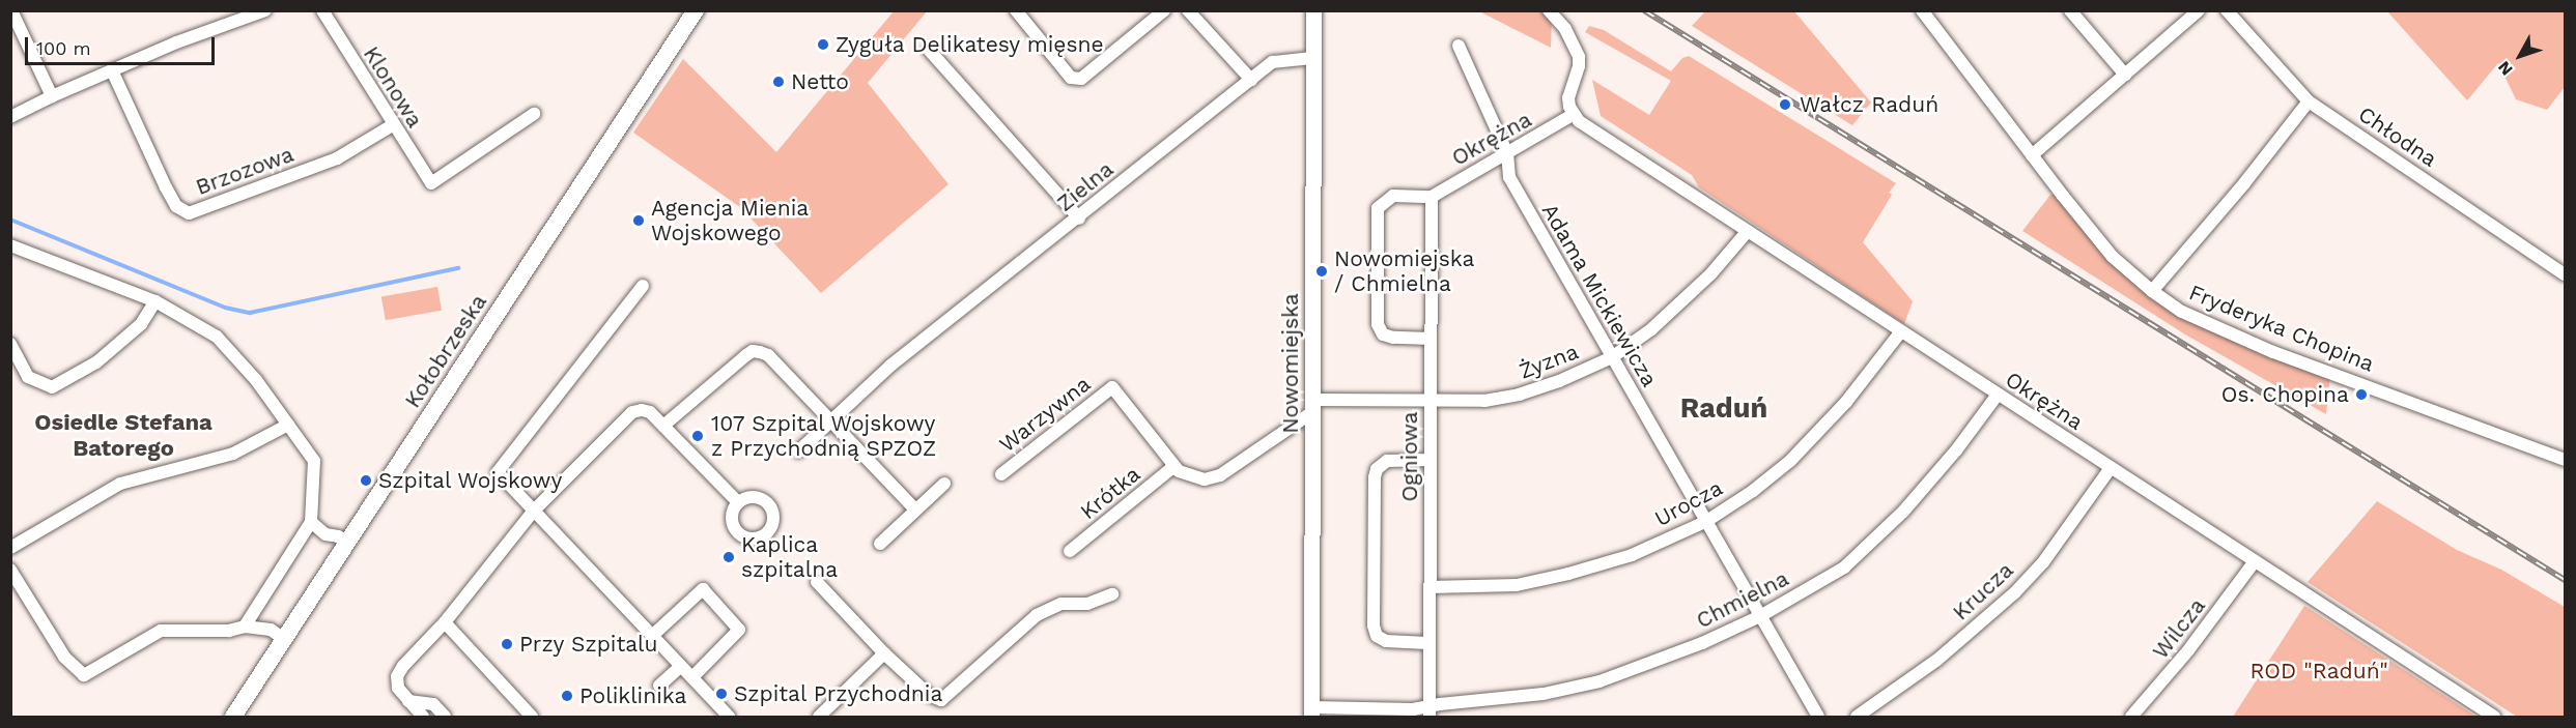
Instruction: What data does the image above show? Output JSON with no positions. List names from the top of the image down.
{
  "streets": {
    "main road": ["Kołobrzeska"],
    "street": [
      "Klonowa",
      "Chłodna",
      "Okrężna",
      "Brzozowa",
      "Zielna",
      "Adama Mickiewicza",
      "Fryderyka Chopina",
      "Żyzna",
      "Nowomiejska",
      "Warzywna",
      "Ogniowa",
      "Krótka",
      "Urocza",
      "Krucza",
      "Chmielna",
      "Wilcza"
    ]
  },
  "crossings": [
    ["Klonowa", "Brzozowa"],
    ["Okrężna", "Adama Mickiewicza"],
    ["Okrężna", "Żyzna"],
    ["Okrężna", "Ogniowa"],
    ["Okrężna", "Urocza"],
    ["Okrężna", "Krucza"],
    ["Okrężna", "Chmielna"],
    ["Okrężna", "Wilcza"],
    ["Zielna", "Nowomiejska"],
    ["Adama Mickiewicza", "Żyzna"],
    ["Adama Mickiewicza", "Urocza"],
    ["Adama Mickiewicza", "Chmielna"],
    ["Żyzna", "Nowomiejska"],
    ["Żyzna", "Warzywna"],
    ["Żyzna", "Ogniowa"],
    ["Nowomiejska", "Warzywna"],
    ["Nowomiejska", "Chmielna"],
    ["Warzywna", "Krótka"],
    ["Ogniowa", "Urocza"],
    ["Ogniowa", "Chmielna"]
  ],
  "districts": ["Raduń", "Osiedle Stefana Batorego"],
  "parks": ["ROD \"Raduń\""],
  "places": [
    "Zyguła Delikatesy mięsne",
    "Netto",
    "Wałcz Raduń",
    "Agencja Mienia Wojskowego",
    "Nowomiejska / Chmielna",
    "Os. Chopina",
    "107 Szpital Wojskowy z Przychodnią SPZOZ",
    "Szpital Wojskowy",
    "Kaplica szpitalna",
    "Przy Szpitalu",
    "Szpital Przychodnia",
    "Poliklinika"
  ],
  "scale_bar": "100 m",
  "north": "bottom left"
}
